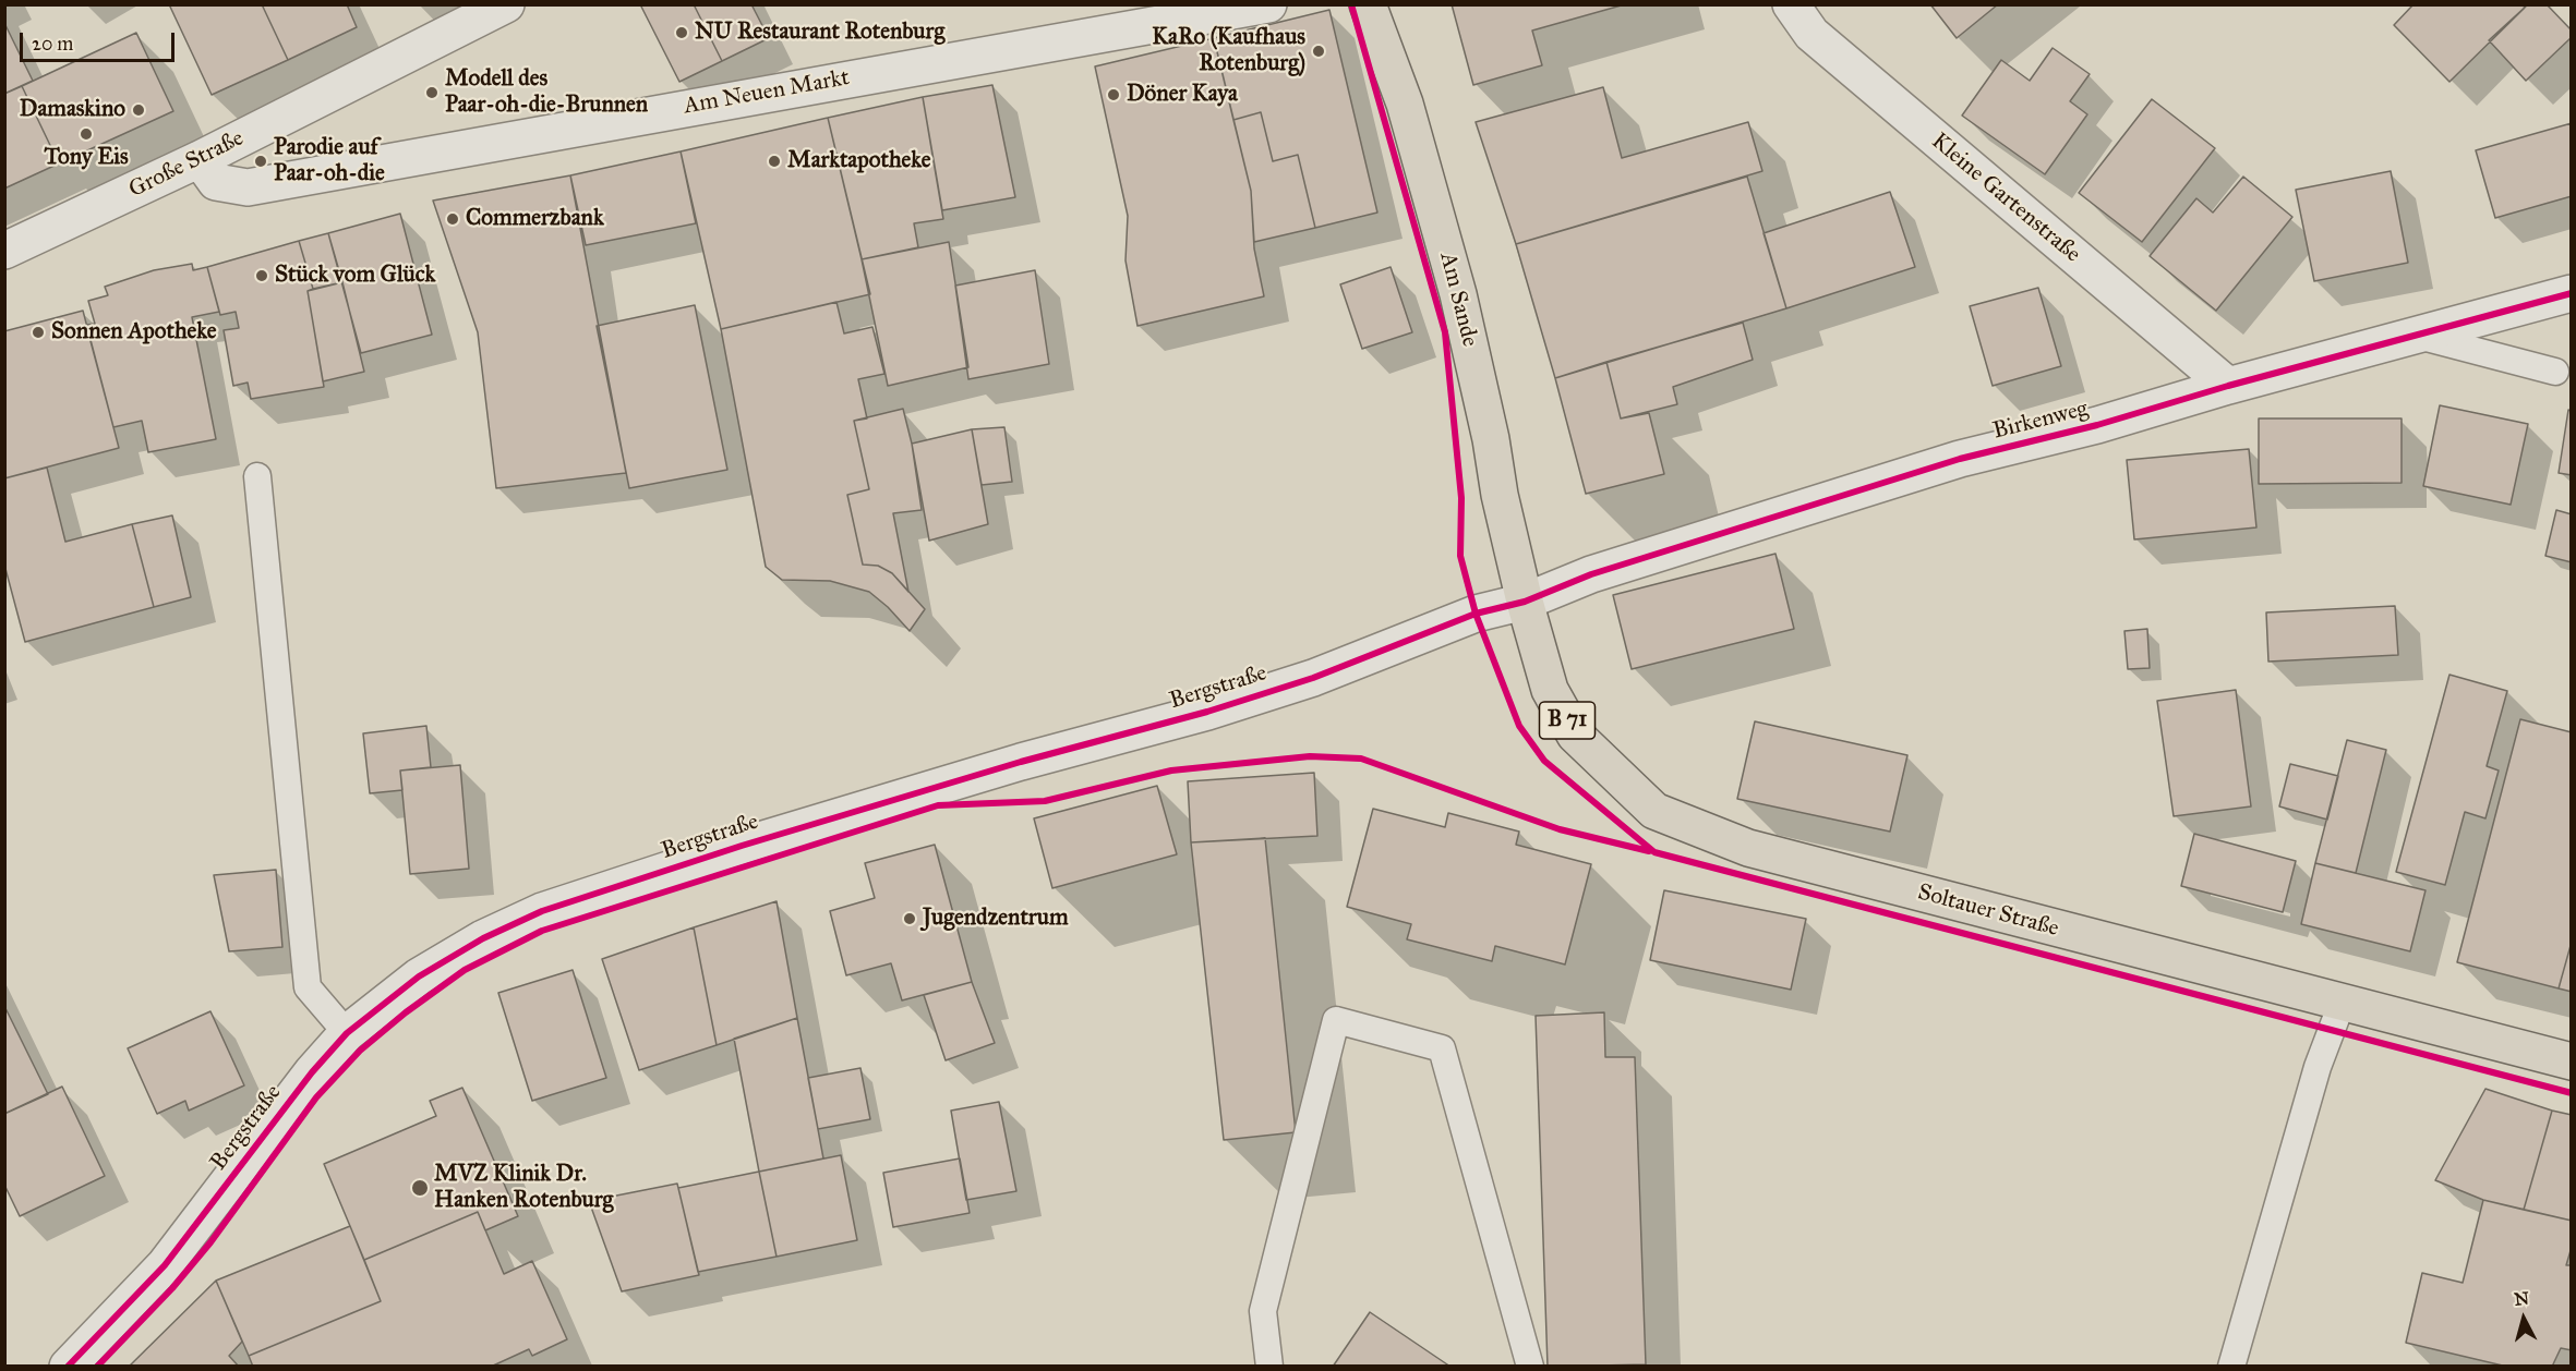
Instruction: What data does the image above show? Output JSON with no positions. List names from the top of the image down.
{
  "streets": {
    "main road": ["Am Sande", "B 71", "Soltauer Straße"],
    "street": [
      "Am Neuen Markt",
      "Große Straße",
      "Kleine Gartenstraße",
      "Birkenweg",
      "Bergstraße"
    ]
  },
  "crossings": [
    ["Am Neuen Markt", "Große Straße"],
    ["Kleine Gartenstraße", "Birkenweg"],
    ["Am Sande", "Birkenweg"],
    ["Am Sande", "Bergstraße"],
    ["Am Sande", "Soltauer Straße"],
    ["Birkenweg", "Bergstraße"],
    ["Birkenweg", "Soltauer Straße"],
    ["Bergstraße", "Soltauer Straße"]
  ],
  "places": [
    "NU Restaurant Rotenburg",
    "KaRo (Kaufhaus Rotenburg)",
    "Modell des Paar-oh-die-Brunnen",
    "Döner Kaya",
    "Damaskino",
    "Tony Eis",
    "Parodie auf Paar-oh-die",
    "Marktapotheke",
    "Commerzbank",
    "Stück vom Glück",
    "Sonnen Apotheke",
    "Jugendzentrum",
    "MVZ Klinik Dr. Hanken Rotenburg"
  ],
  "scale_bar": "20 m",
  "north": "top"
}
